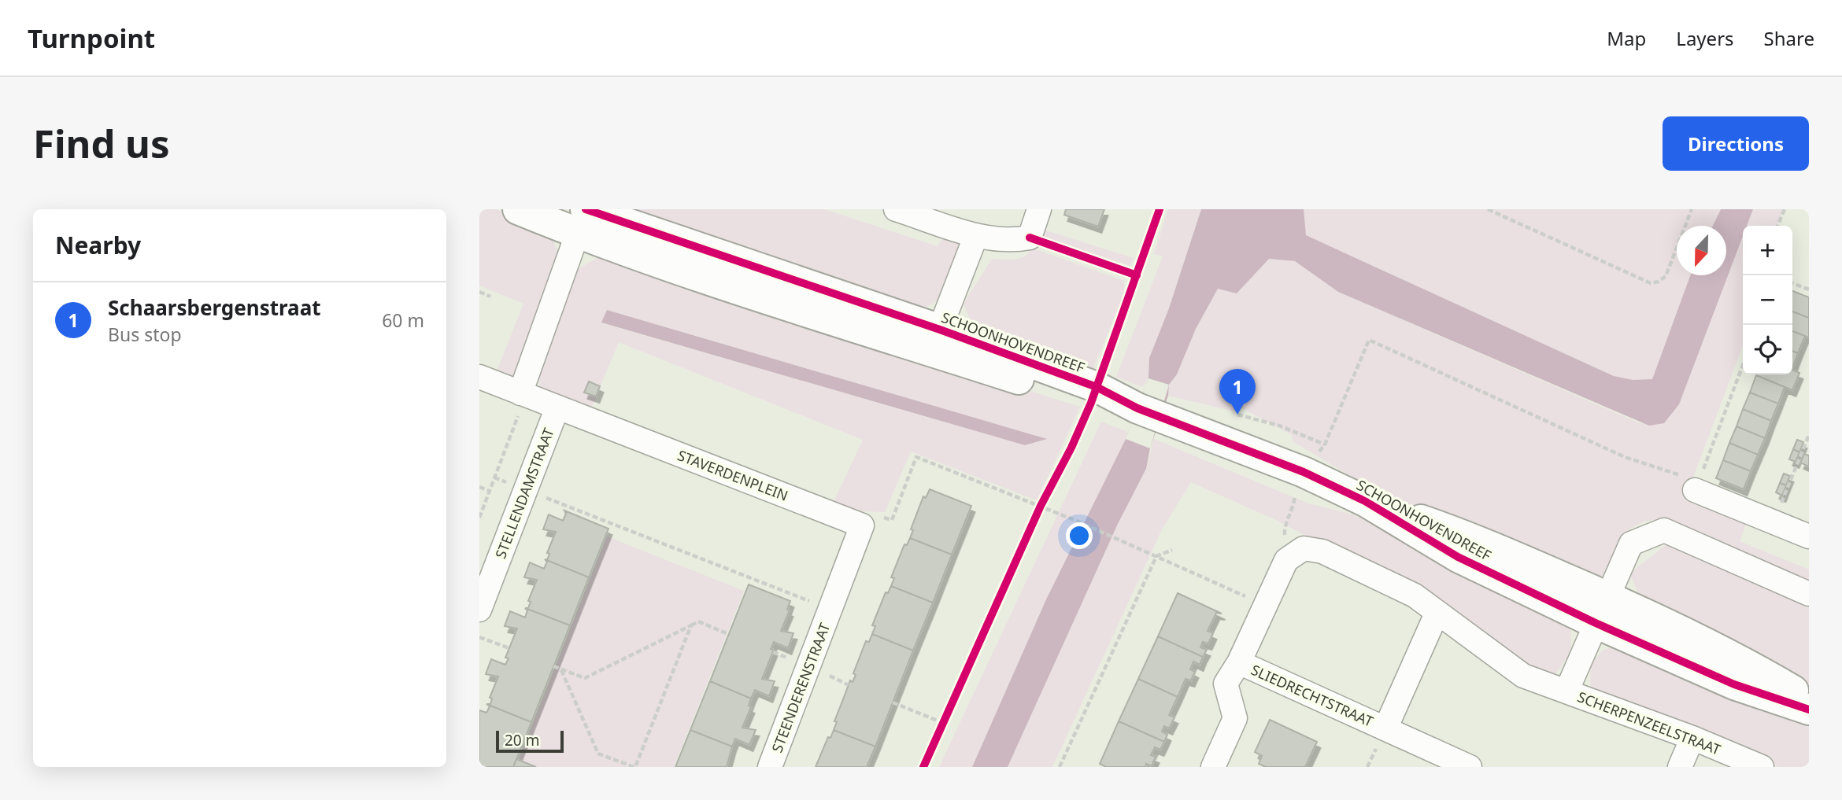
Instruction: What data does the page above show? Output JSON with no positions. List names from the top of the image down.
{
  "streets": {
    "street": [
      "SCHOONHOVENDREEF",
      "STAVERDENPLEIN",
      "STELLENDAMSTRAAT",
      "STEENDERENSTRAAT",
      "SLIEDRECHTSTRAAT",
      "SCHERPENZEELSTRAAT"
    ]
  },
  "crossings": [
    ["STAVERDENPLEIN", "STELLENDAMSTRAAT"],
    ["SLIEDRECHTSTRAAT", "SCHERPENZEELSTRAAT"]
  ],
  "scale_bar": "20 m",
  "north": "bottom",
  "page": {
    "header": "Turnpoint",
    "nav": ["Map", "Layers", "Share"],
    "buttons": "Directions",
    "title": "Find us",
    "heading": "Nearby",
    "map_buttons": ["+", "−"],
    "list": [
      {
        "mark": "1",
        "name": "Schaarsbergenstraat",
        "note": "Bus stop",
        "value": "60 m"
      }
    ],
    "pins": "1",
    "scale": "20 m"
  }
}
